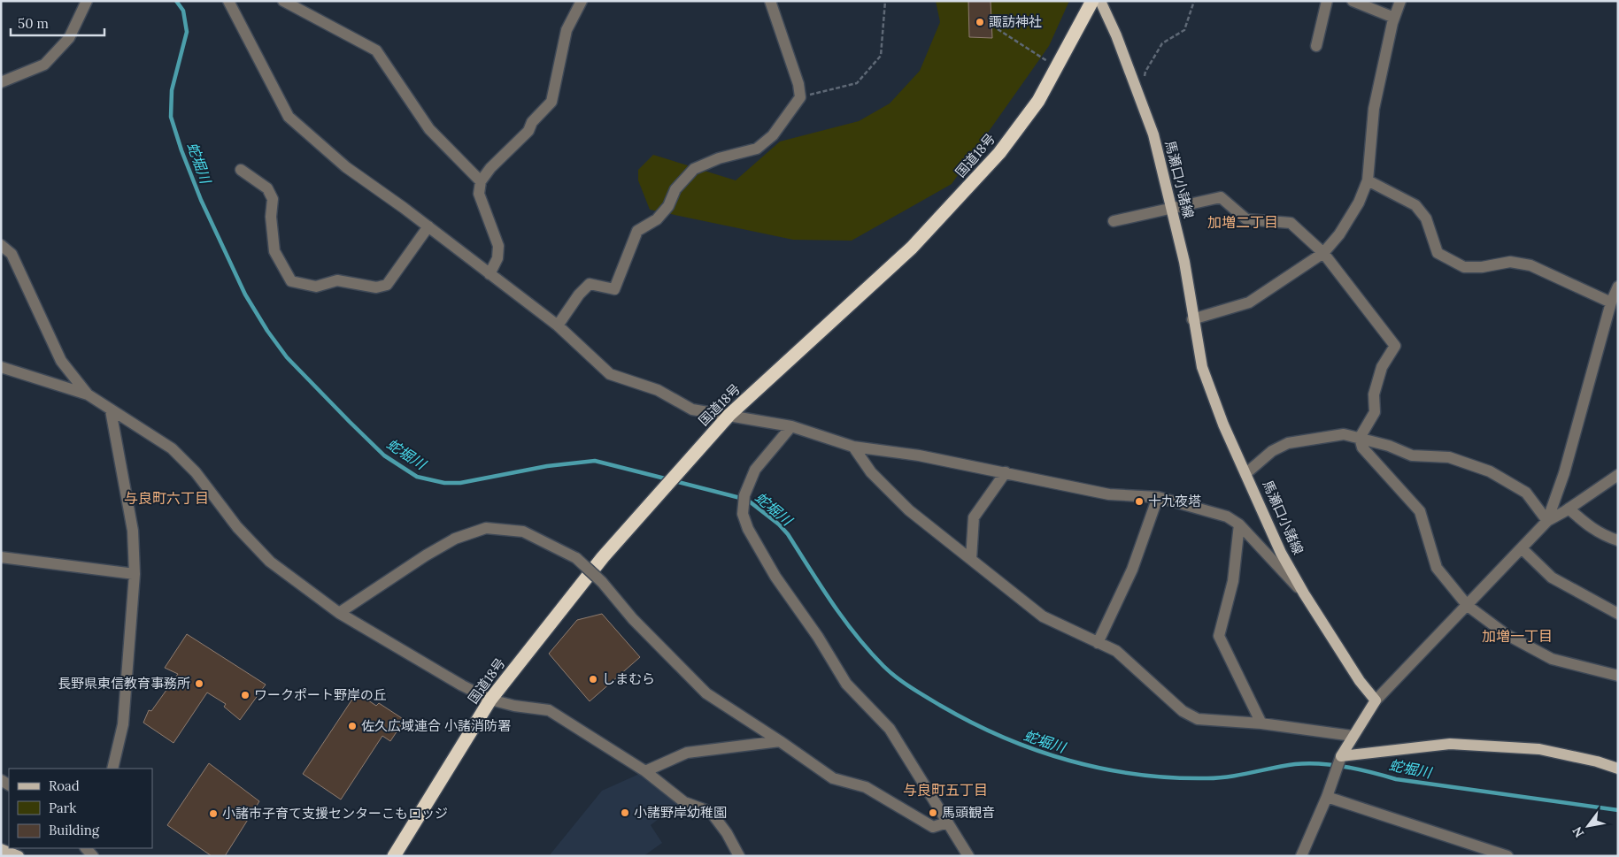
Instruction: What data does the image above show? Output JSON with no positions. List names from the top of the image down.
{
  "streets": {
    "highway": ["国道18号"],
    "main road": ["馬瀬口小諸線"]
  },
  "districts": [
    "加増二丁目",
    "与良町六丁目",
    "加増一丁目",
    "与良町五丁目"
  ],
  "water": ["蛇堀川"],
  "places": [
    "諏訪神社",
    "十九夜塔",
    "しまむら",
    "長野県東信教育事務所",
    "ワークポート野岸の丘",
    "佐久広域連合 小諸消防署",
    "小諸野岸幼稚園",
    "馬頭観音",
    "小諸市子育て支援センターこもロッジ"
  ],
  "legend": ["Road", "Park", "Building"],
  "scale_bar": "50 m",
  "north": "bottom left"
}
